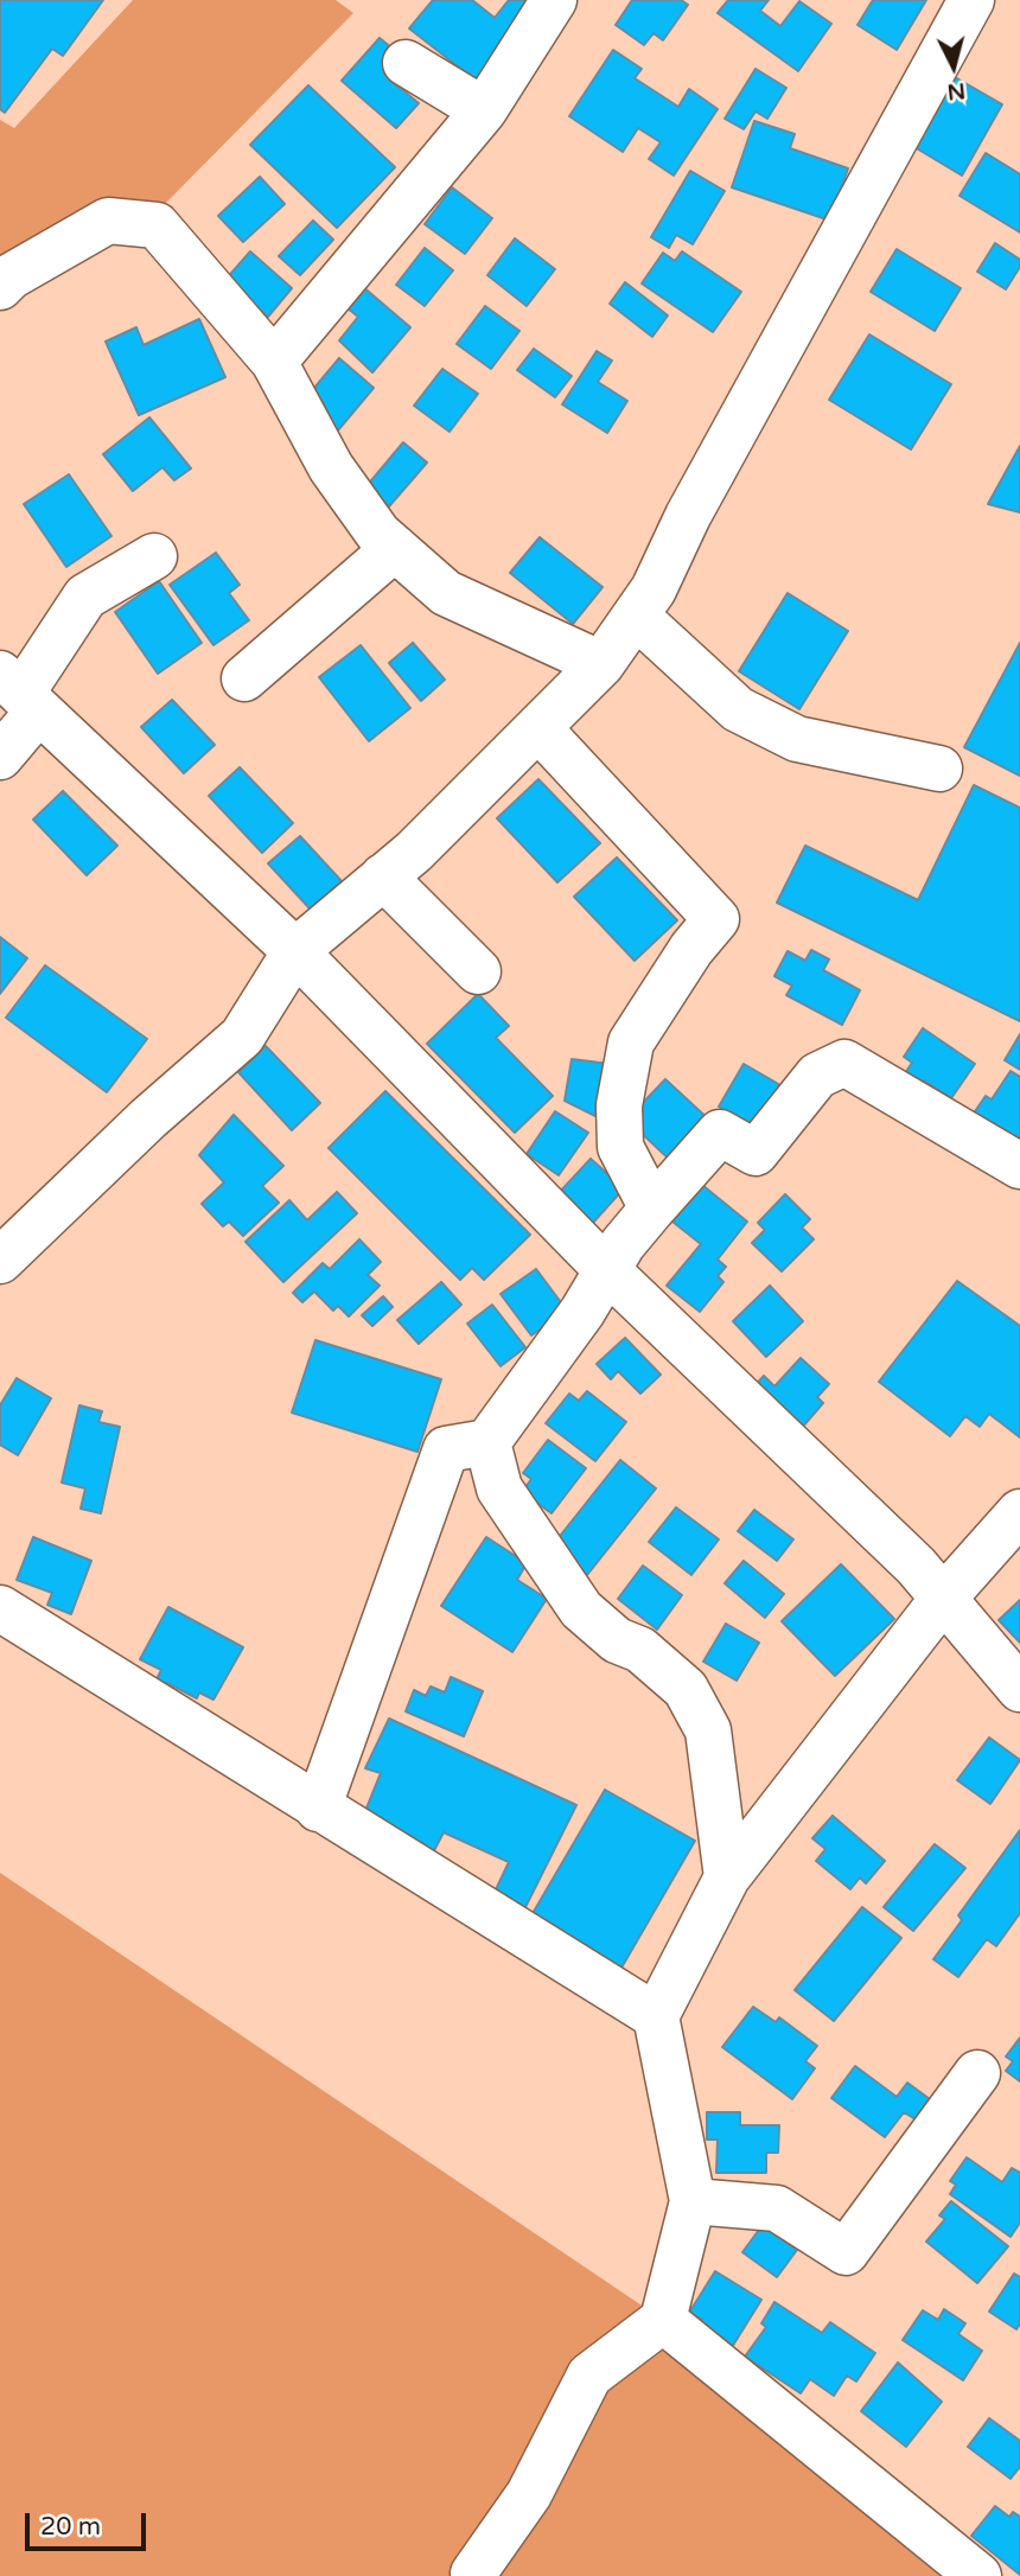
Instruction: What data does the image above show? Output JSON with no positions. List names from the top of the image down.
{
  "scale_bar": "20 m",
  "north": "bottom"
}
